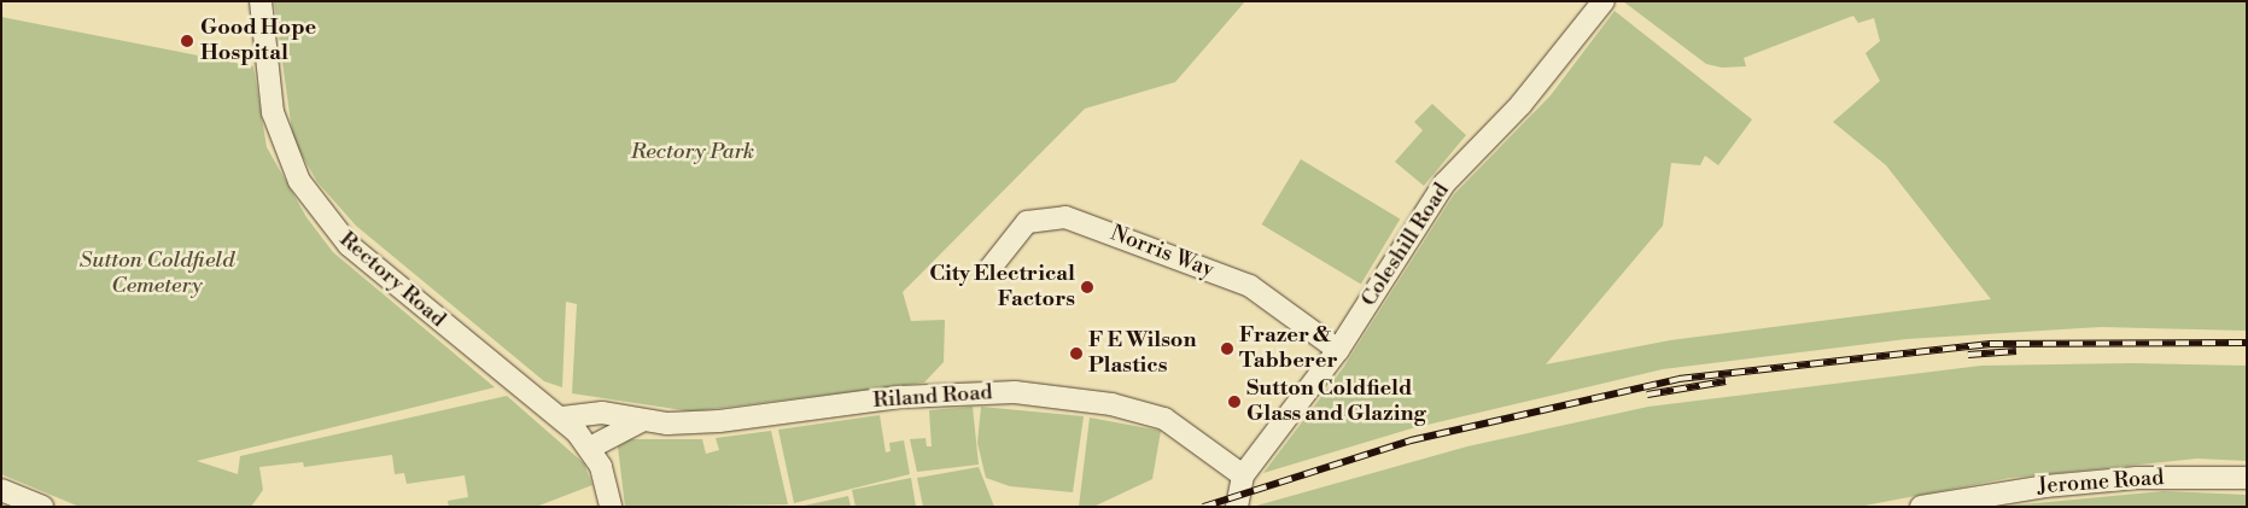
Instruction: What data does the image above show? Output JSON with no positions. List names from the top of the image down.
{
  "streets": {
    "street": [
      "Coleshill Road",
      "Norris Way",
      "Rectory Road",
      "Riland Road",
      "Jerome Road"
    ]
  },
  "crossings": [
    ["Coleshill Road", "Norris Way"],
    ["Coleshill Road", "Riland Road"],
    ["Rectory Road", "Riland Road"]
  ],
  "parks": ["Rectory Park", "Sutton Coldfield Cemetery"],
  "places": [
    "Good Hope Hospital",
    "City Electrical Factors",
    "Frazer & Tabberer",
    "F E Wilson Plastics",
    "Sutton Coldfield Glass and Glazing"
  ]
}
